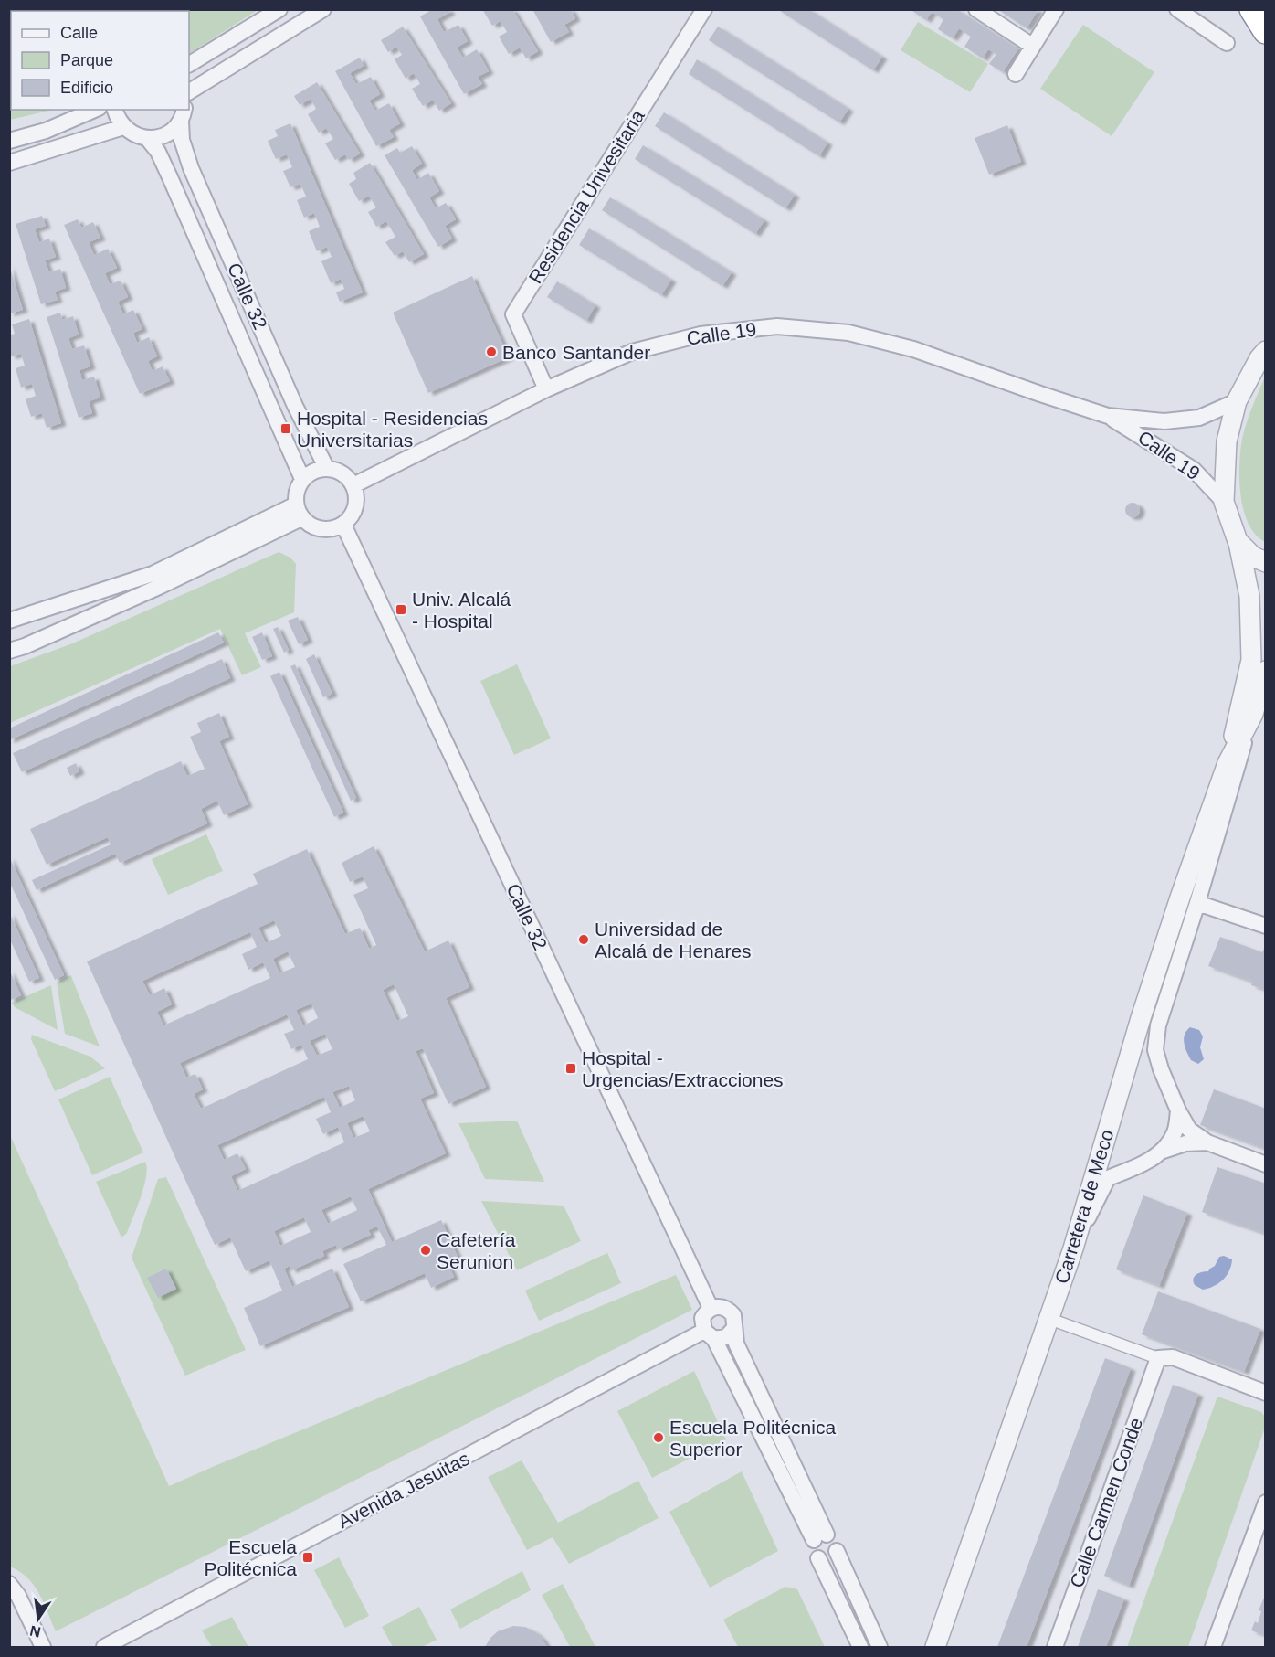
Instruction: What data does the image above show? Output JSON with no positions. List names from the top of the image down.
{
  "streets": {
    "street": [
      "Residencia Univesitaria",
      "Calle 32",
      "Calle 19",
      "Carretera de Meco",
      "Avenida Jesuitas",
      "Calle Carmen Conde"
    ]
  },
  "crossings": [
    ["Residencia Univesitaria", "Calle 19"],
    ["Calle 32", "Calle 19"],
    ["Calle 32", "Avenida Jesuitas"],
    ["Calle 19", "Carretera de Meco"]
  ],
  "places": {
    "other": [
      "Banco Santander",
      "Universidad de Alcalá de Henares",
      "Cafetería Serunion",
      "Escuela Politécnica Superior"
    ],
    "transit": [
      "Hospital - Residencias Universitarias",
      "Univ. Alcalá - Hospital",
      "Hospital - Urgencias/Extracciones",
      "Escuela Politécnica"
    ]
  },
  "legend": ["Calle", "Parque", "Edificio"],
  "north": "bottom"
}
